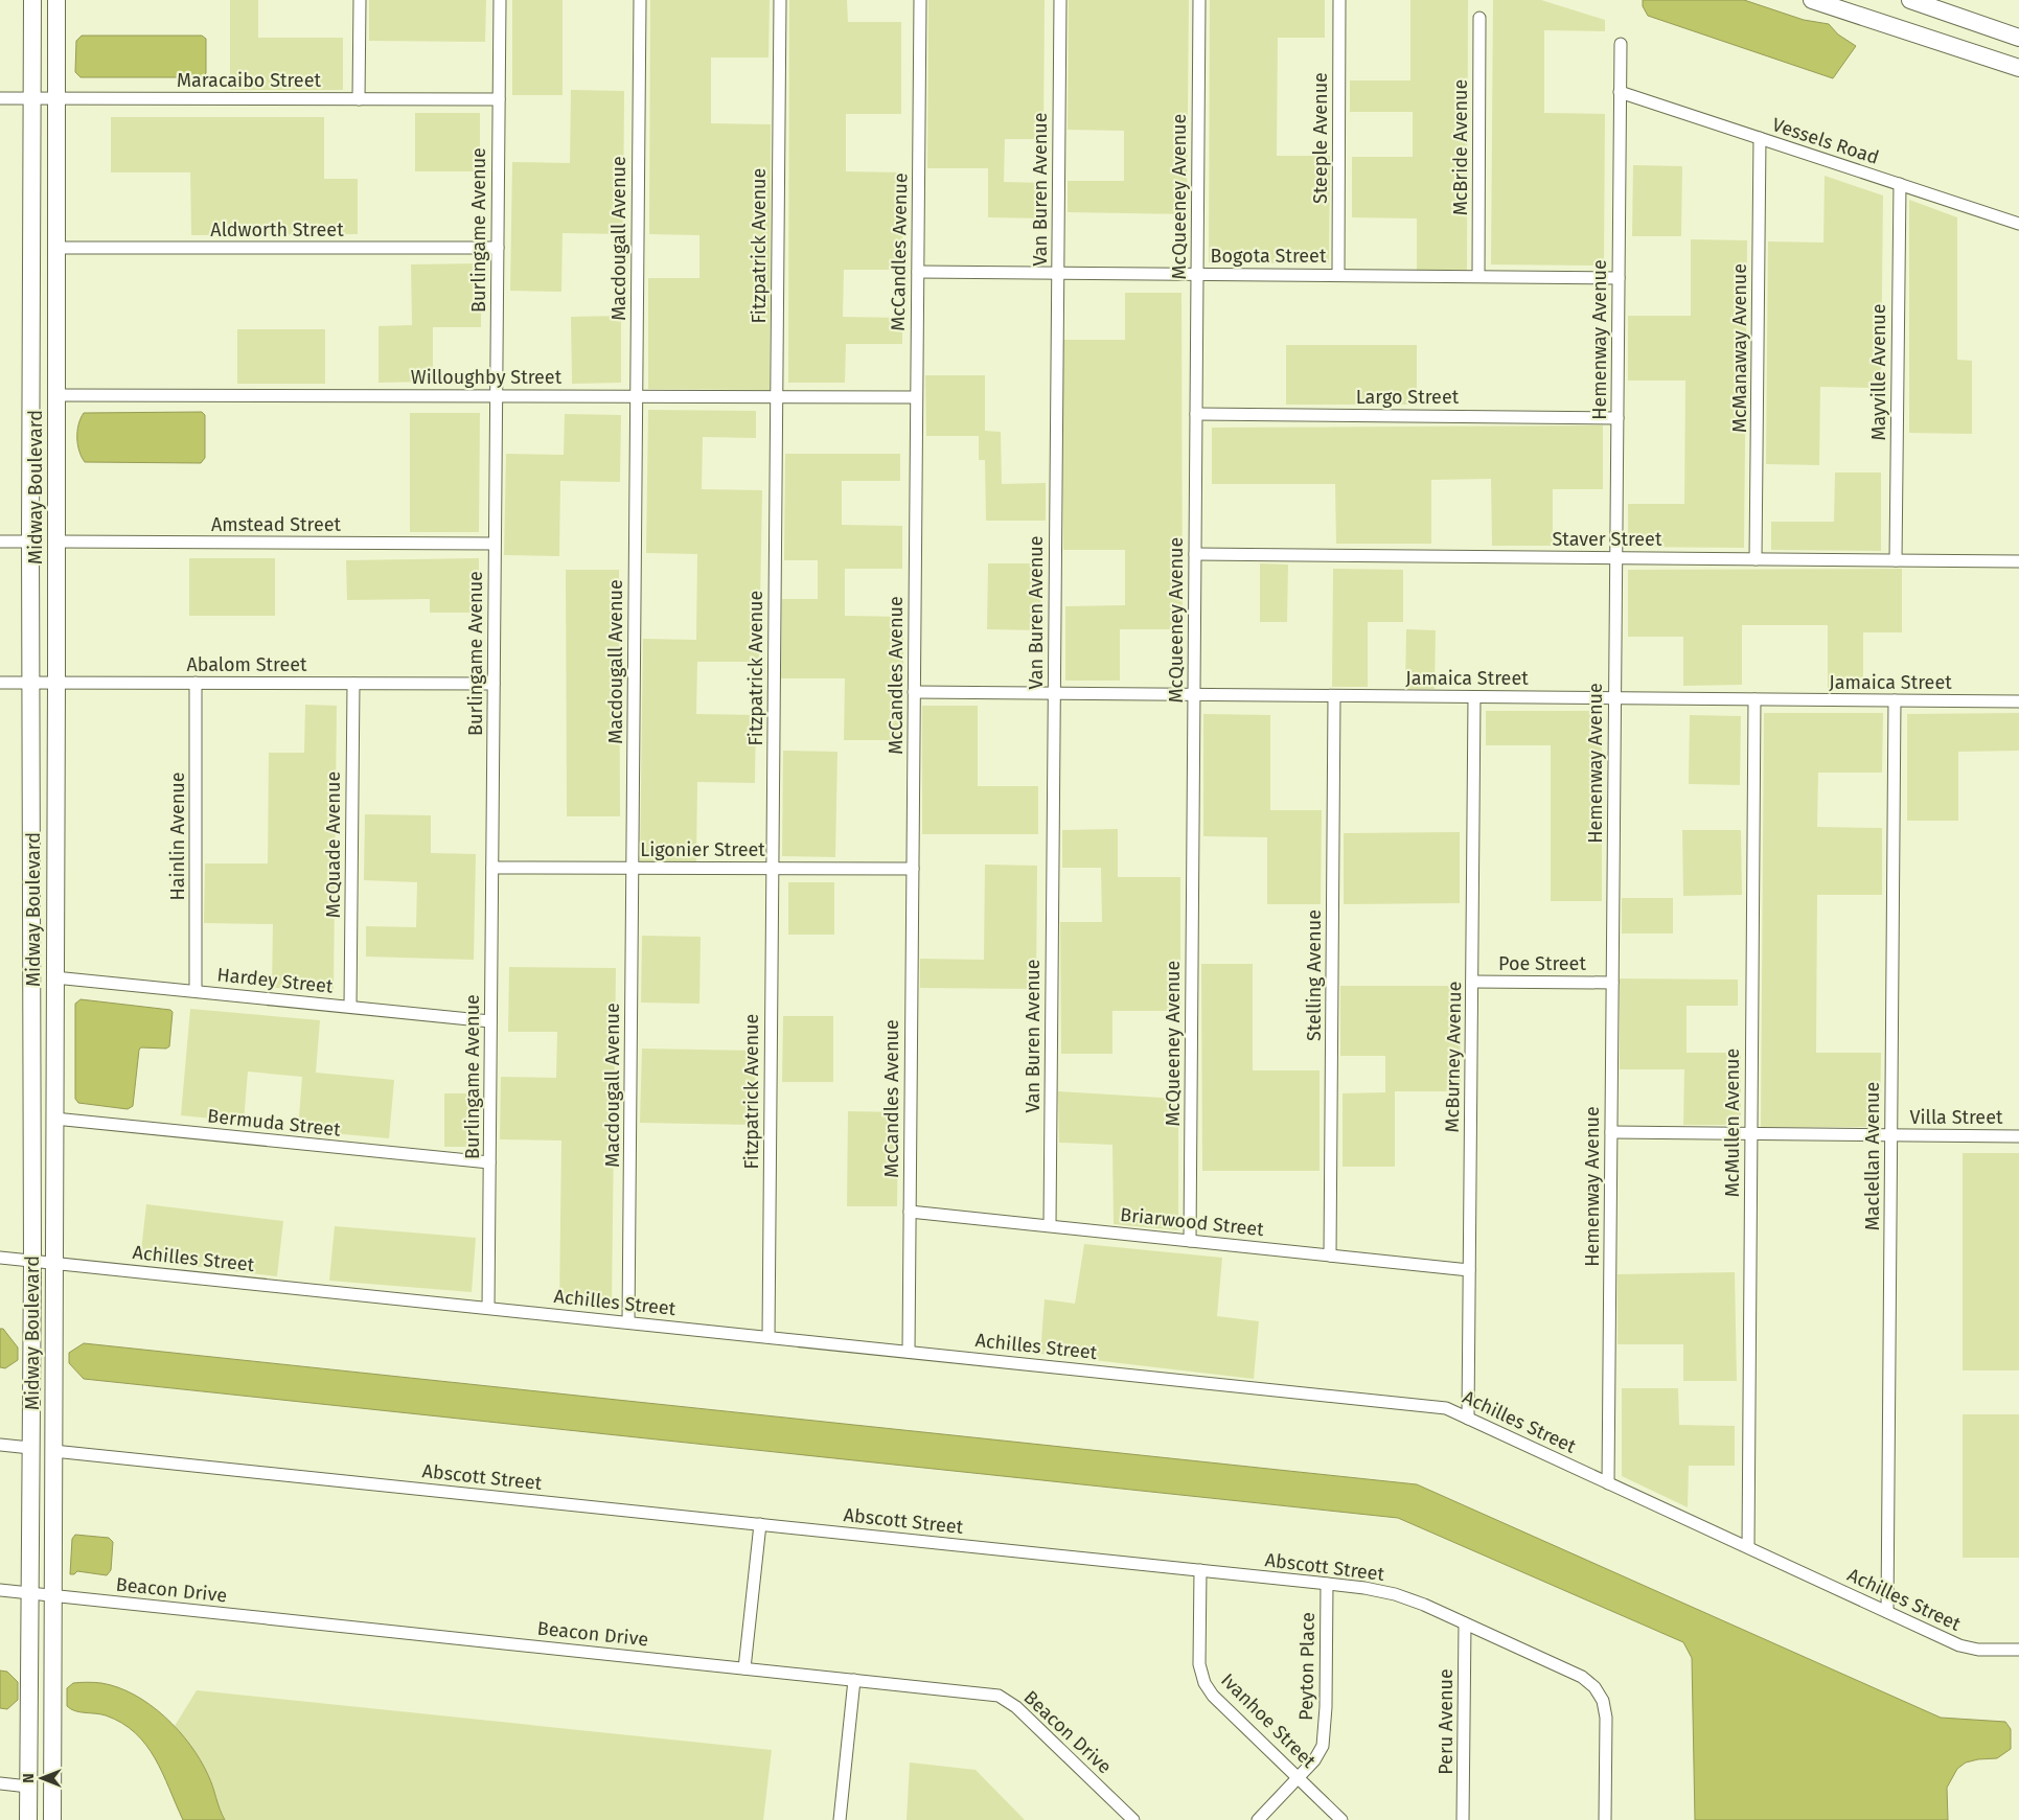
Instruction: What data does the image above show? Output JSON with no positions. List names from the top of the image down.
{
  "streets": {
    "street": [
      "Maracaibo Street",
      "Steeple Avenue",
      "Vessels Road",
      "McBride Avenue",
      "Van Buren Avenue",
      "McQueeney Avenue",
      "Aldworth Street",
      "Burlingame Avenue",
      "Macdougall Avenue",
      "Fitzpatrick Avenue",
      "McCandles Avenue",
      "Bogota Street",
      "Hemenway Avenue",
      "McManaway Avenue",
      "Mayville Avenue",
      "Willoughby Street",
      "Largo Street",
      "Midway Boulevard",
      "Amstead Street",
      "Staver Street",
      "Abalom Street",
      "Jamaica Street",
      "Hainlin Avenue",
      "McQuade Avenue",
      "Ligonier Street",
      "Poe Street",
      "Stelling Avenue",
      "Hardey Street",
      "McBurney Avenue",
      "Villa Street",
      "Bermuda Street",
      "McMullen Avenue",
      "Maclellan Avenue",
      "Briarwood Street",
      "Achilles Street",
      "Abscott Street",
      "Beacon Drive",
      "Peyton Place",
      "Ivanhoe Street",
      "Peru Avenue"
    ]
  },
  "crossings": [
    ["Maracaibo Street", "Burlingame Avenue"],
    ["Maracaibo Street", "Midway Boulevard"],
    ["Steeple Avenue", "Bogota Street"],
    ["Vessels Road", "Hemenway Avenue"],
    ["Vessels Road", "McManaway Avenue"],
    ["Vessels Road", "Mayville Avenue"],
    ["McBride Avenue", "Bogota Street"],
    ["Van Buren Avenue", "Bogota Street"],
    ["Van Buren Avenue", "Jamaica Street"],
    ["Van Buren Avenue", "Briarwood Street"],
    ["McQueeney Avenue", "Bogota Street"],
    ["McQueeney Avenue", "Largo Street"],
    ["McQueeney Avenue", "Staver Street"],
    ["McQueeney Avenue", "Jamaica Street"],
    ["McQueeney Avenue", "Briarwood Street"],
    ["Aldworth Street", "Burlingame Avenue"],
    ["Aldworth Street", "Midway Boulevard"],
    ["Burlingame Avenue", "Willoughby Street"],
    ["Burlingame Avenue", "Amstead Street"],
    ["Burlingame Avenue", "Abalom Street"],
    ["Burlingame Avenue", "Ligonier Street"],
    ["Burlingame Avenue", "Hardey Street"],
    ["Burlingame Avenue", "Bermuda Street"],
    ["Burlingame Avenue", "Achilles Street"],
    ["Macdougall Avenue", "Willoughby Street"],
    ["Macdougall Avenue", "Ligonier Street"],
    ["Macdougall Avenue", "Achilles Street"],
    ["Fitzpatrick Avenue", "Willoughby Street"],
    ["Fitzpatrick Avenue", "Ligonier Street"],
    ["Fitzpatrick Avenue", "Achilles Street"],
    ["McCandles Avenue", "Bogota Street"],
    ["McCandles Avenue", "Willoughby Street"],
    ["McCandles Avenue", "Jamaica Street"],
    ["McCandles Avenue", "Ligonier Street"],
    ["McCandles Avenue", "Briarwood Street"],
    ["McCandles Avenue", "Achilles Street"],
    ["Bogota Street", "Hemenway Avenue"],
    ["Hemenway Avenue", "Largo Street"],
    ["Hemenway Avenue", "Staver Street"],
    ["Hemenway Avenue", "Jamaica Street"],
    ["Hemenway Avenue", "Poe Street"],
    ["Hemenway Avenue", "Villa Street"],
    ["Hemenway Avenue", "Achilles Street"],
    ["McManaway Avenue", "Staver Street"],
    ["Mayville Avenue", "Staver Street"],
    ["Willoughby Street", "Midway Boulevard"],
    ["Midway Boulevard", "Amstead Street"],
    ["Midway Boulevard", "Abalom Street"],
    ["Midway Boulevard", "Hardey Street"],
    ["Midway Boulevard", "Bermuda Street"],
    ["Midway Boulevard", "Achilles Street"],
    ["Midway Boulevard", "Abscott Street"],
    ["Midway Boulevard", "Beacon Drive"],
    ["Abalom Street", "Hainlin Avenue"],
    ["Abalom Street", "McQuade Avenue"],
    ["Jamaica Street", "Stelling Avenue"],
    ["Jamaica Street", "McBurney Avenue"],
    ["Jamaica Street", "McMullen Avenue"],
    ["Jamaica Street", "Maclellan Avenue"],
    ["Hainlin Avenue", "Hardey Street"],
    ["McQuade Avenue", "Hardey Street"],
    ["Poe Street", "McBurney Avenue"],
    ["Stelling Avenue", "Briarwood Street"],
    ["McBurney Avenue", "Briarwood Street"],
    ["McBurney Avenue", "Achilles Street"],
    ["Villa Street", "McMullen Avenue"],
    ["Villa Street", "Maclellan Avenue"],
    ["McMullen Avenue", "Achilles Street"],
    ["Maclellan Avenue", "Achilles Street"],
    ["Abscott Street", "Peyton Place"],
    ["Abscott Street", "Ivanhoe Street"],
    ["Abscott Street", "Peru Avenue"],
    ["Peyton Place", "Ivanhoe Street"]
  ],
  "north": "left"
}
